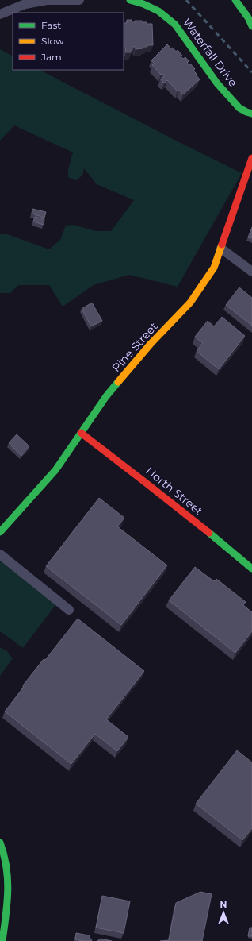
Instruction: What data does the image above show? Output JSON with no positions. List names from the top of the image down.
{
  "streets": {
    "street": ["Waterfall Drive", "Pine Street", "North Street"]
  },
  "crossings": [
    ["Pine Street", "North Street"]
  ],
  "legend": ["Fast", "Slow", "Jam"],
  "north": "top"
}
